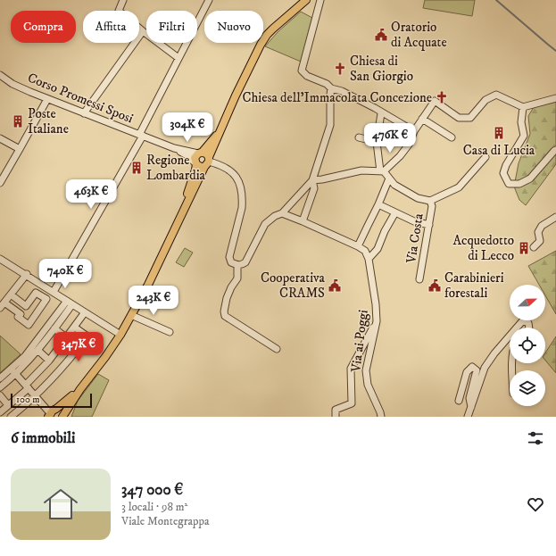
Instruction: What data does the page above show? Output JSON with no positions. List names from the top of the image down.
{
  "streets": {
    "street": ["Corso Promessi Sposi", "Via Costa", "Via ai Poggi"]
  },
  "places": {
    "public building": ["Oratorio di Acquate", "Cooperativa CRAMS", "Carabinieri forestali"],
    "church": ["Chiesa di San Giorgio", "Chiesa dell'Immacolata Concezione"],
    "building": [
      "Poste Italiane",
      "Casa di Lucia",
      "Regione Lombardia",
      "Acquedotto di Lecco"
    ]
  },
  "scale_bar": "100 m",
  "north": "right",
  "page": {
    "chip": [
      "Compra",
      "Affitta",
      "Filtri",
      "Nuovo"
    ],
    "price": [
      "304K €",
      "476K €",
      "463K €",
      "740K €",
      "243K €",
      "347K €"
    ],
    "scale": "100 m",
    "heading": "6 immobili",
    "list": [
      {
        "name": "347 000 €",
        "note": "3 locali · 98 m² · Viale Montegrappa"
      }
    ]
  }
}
